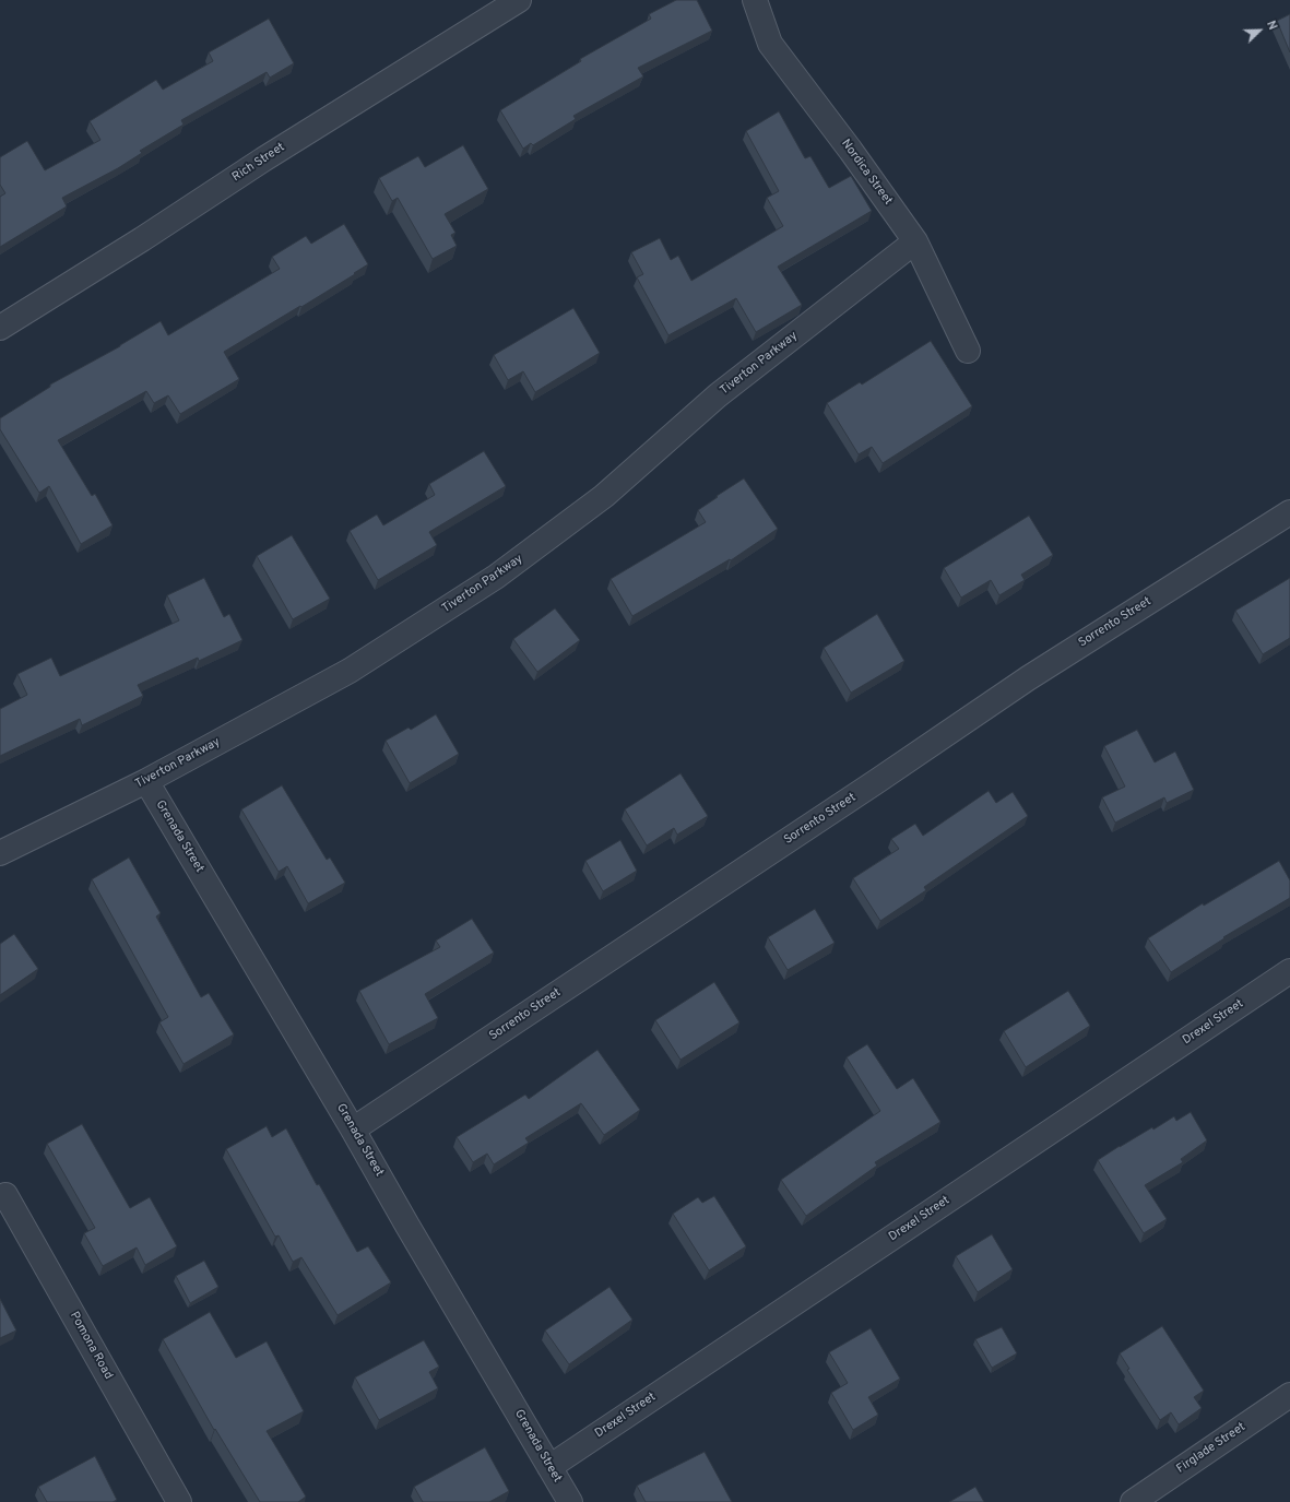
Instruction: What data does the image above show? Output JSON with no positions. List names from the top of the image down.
{
  "streets": {
    "street": [
      "Rich Street",
      "Nordica Street",
      "Tiverton Parkway",
      "Sorrento Street",
      "Grenada Street",
      "Drexel Street",
      "Pomona Road",
      "Firglade Street"
    ]
  },
  "crossings": [
    ["Nordica Street", "Tiverton Parkway"],
    ["Tiverton Parkway", "Grenada Street"],
    ["Sorrento Street", "Grenada Street"],
    ["Grenada Street", "Drexel Street"]
  ],
  "north": "top right"
}
